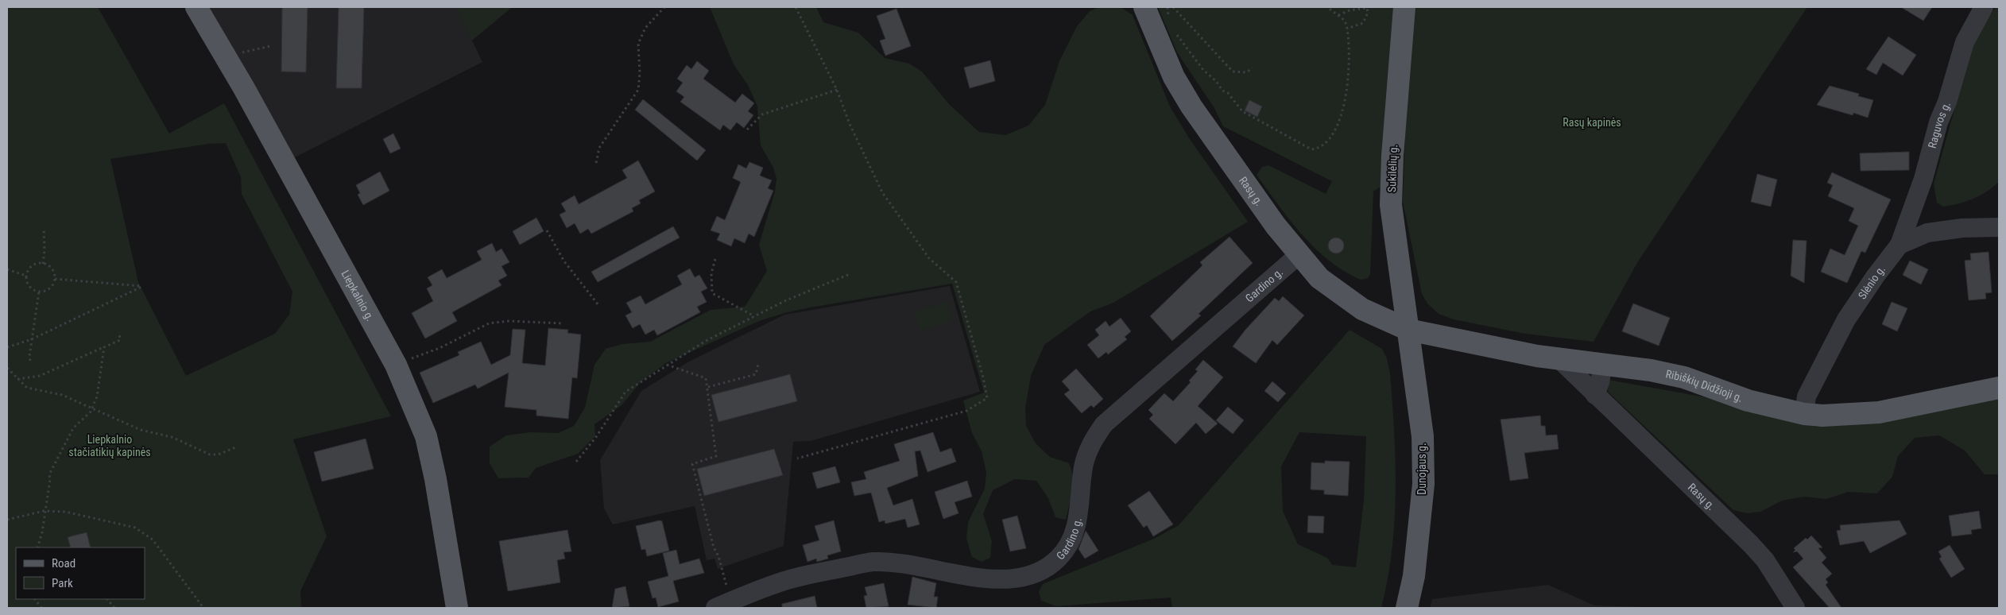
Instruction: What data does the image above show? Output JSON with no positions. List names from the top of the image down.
{
  "streets": {
    "main road": [
      "Sukilėlių g.",
      "Rasų g.",
      "Liepkalnio g.",
      "Ribiškių Didžioji g.",
      "Dunojaus g."
    ],
    "street": ["Raguvos g.", "Slėnio g.", "Gardino g."]
  },
  "crossings": [
    ["Raguvos g.", "Slėnio g."],
    ["Sukilėlių g.", "Rasų g."],
    ["Sukilėlių g.", "Ribiškių Didžioji g."],
    ["Sukilėlių g.", "Dunojaus g."],
    ["Rasų g.", "Gardino g."],
    ["Rasų g.", "Ribiškių Didžioji g."],
    ["Rasų g.", "Dunojaus g."],
    ["Slėnio g.", "Ribiškių Didžioji g."],
    ["Ribiškių Didžioji g.", "Dunojaus g."]
  ],
  "parks": ["Rasų kapinės", "Liepkalnio stačiatikių kapinės"],
  "legend": ["Road", "Park"]
}
